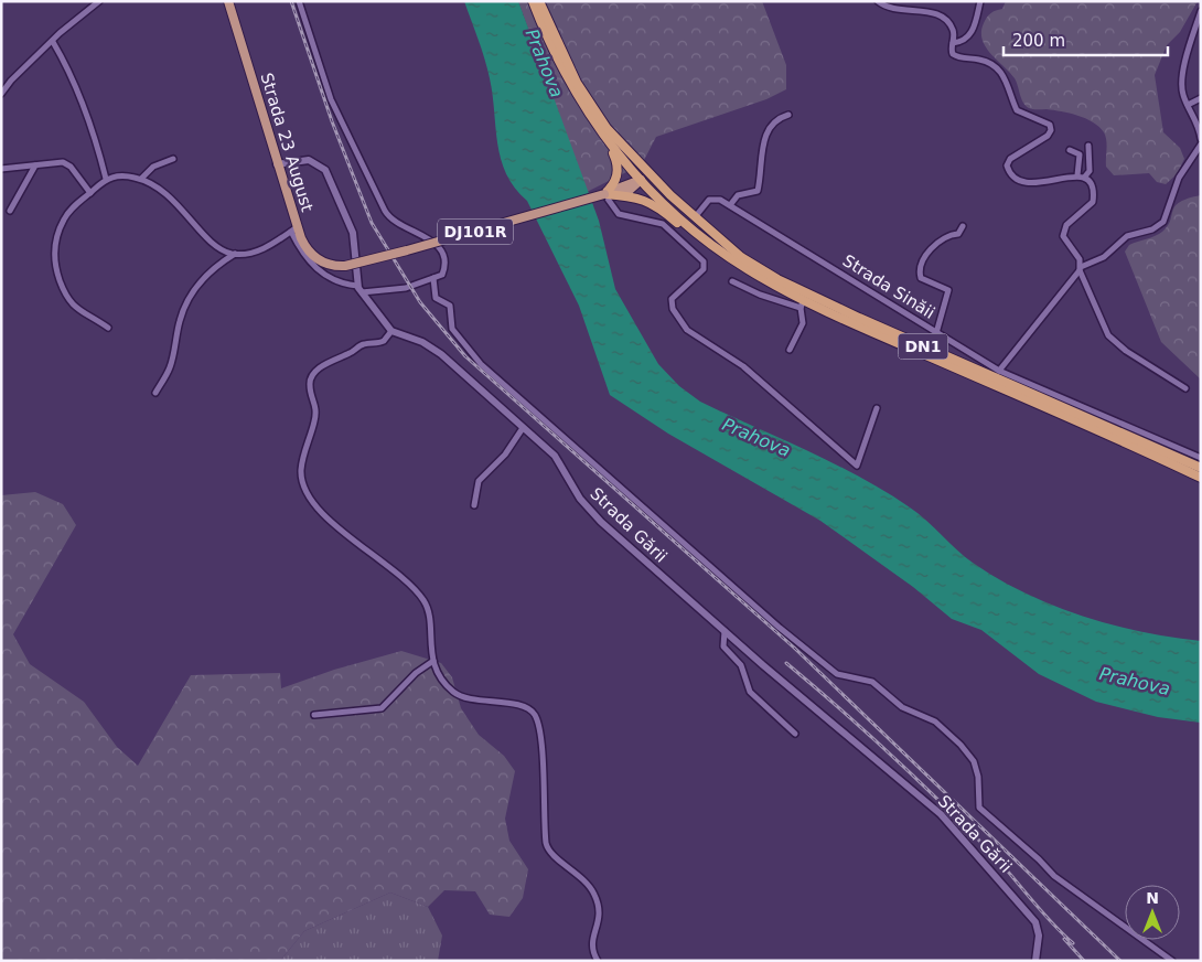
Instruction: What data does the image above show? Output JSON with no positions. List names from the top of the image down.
{
  "streets": {
    "highway": ["DN1"],
    "main road": ["Strada 23 August", "DJ101R"],
    "street": ["Strada Sinăii", "Strada Gării"]
  },
  "crossings": [
    ["Strada 23 August", "DJ101R"],
    ["DJ101R", "DN1"],
    ["Strada Sinăii", "DN1"]
  ],
  "water": ["Prahova"],
  "scale_bar": "200 m",
  "north": "top"
}
